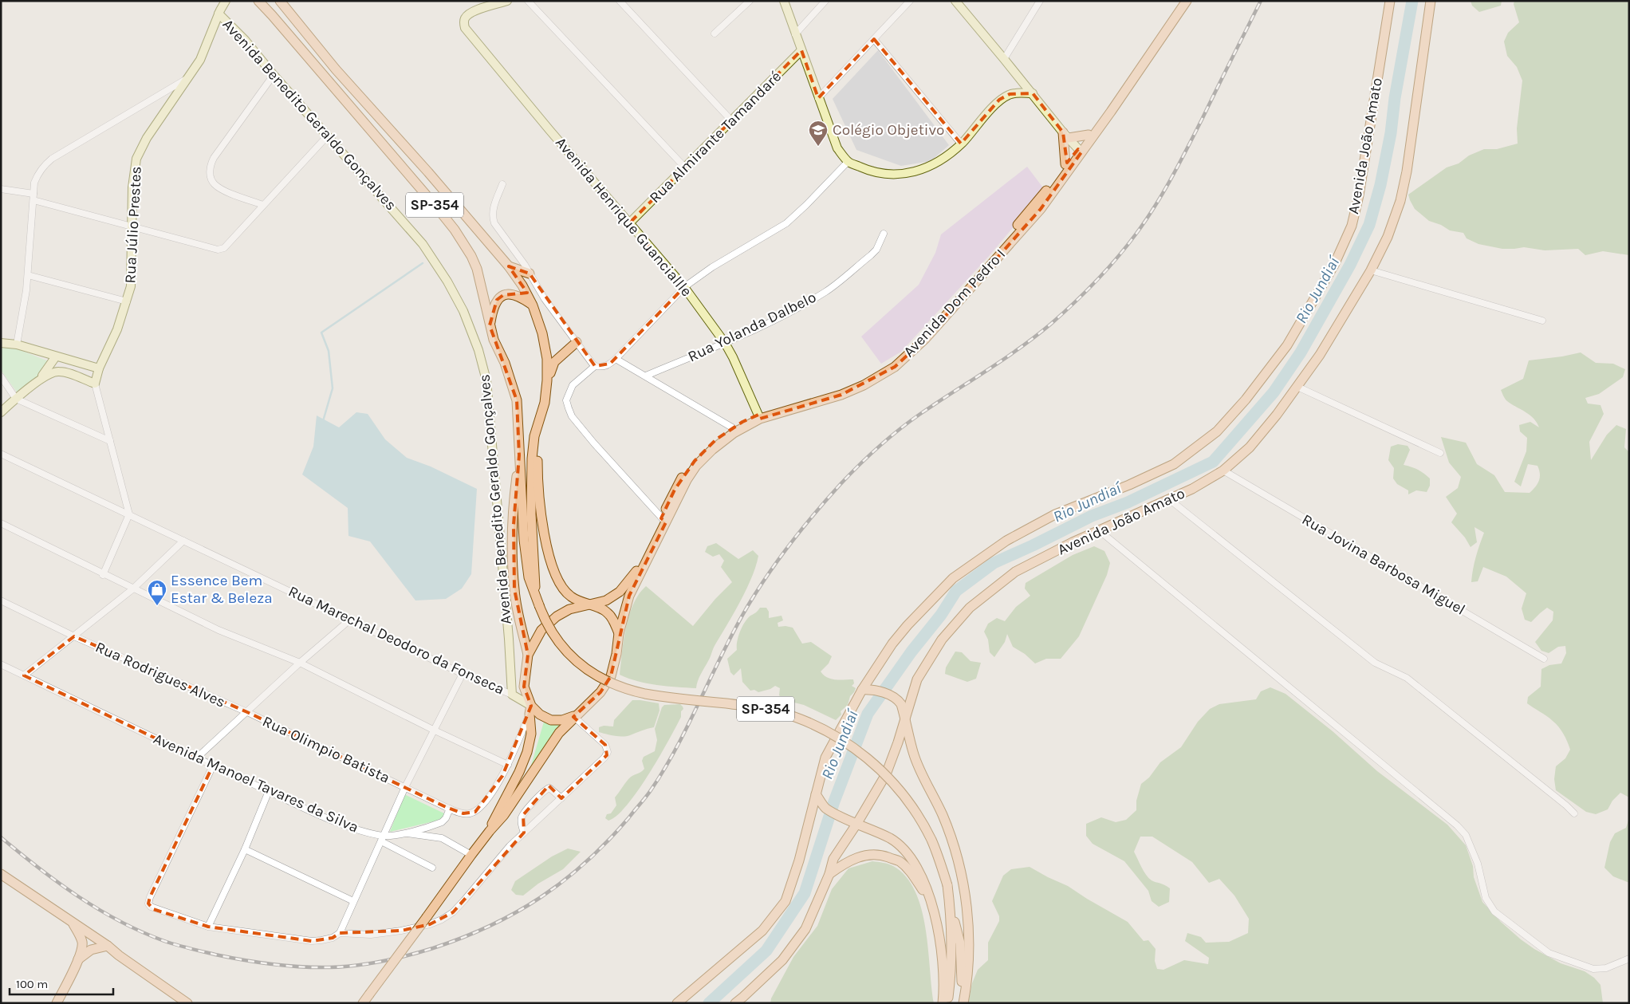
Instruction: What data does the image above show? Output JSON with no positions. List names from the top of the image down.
{
  "streets": {
    "main road": ["Avenida João Amato", "SP-354", "Avenida Dom Pedro I"],
    "street": [
      "Avenida Benedito Geraldo Gonçalves",
      "Rua Almirante Tamandaré",
      "Avenida Henrique Guanciallle",
      "Rua Júlio Prestes",
      "Rua Yolanda Dalbelo",
      "Rua Jovina Barbosa Miguel",
      "Rua Marechal Deodoro da Fonseca",
      "Rua Rodrigues Alves",
      "Rua Olimpio Batista",
      "Avenida Manoel Tavares da Silva"
    ]
  },
  "crossings": [
    ["Avenida Benedito Geraldo Gonçalves", "Rua Júlio Prestes"],
    ["Avenida Benedito Geraldo Gonçalves", "Rua Marechal Deodoro da Fonseca"],
    ["Rua Almirante Tamandaré", "Avenida Henrique Guanciallle"],
    ["Avenida João Amato", "Rua Jovina Barbosa Miguel"],
    ["Avenida Henrique Guanciallle", "Avenida Dom Pedro I"],
    ["Avenida Henrique Guanciallle", "Rua Yolanda Dalbelo"],
    ["Rua Rodrigues Alves", "Rua Olimpio Batista"],
    ["Rua Olimpio Batista", "Avenida Manoel Tavares da Silva"]
  ],
  "water": ["Rio Jundiaí"],
  "places": {
    "school or university": ["Colégio Objetivo"],
    "shop": ["Essence Bem Estar & Beleza"]
  },
  "scale_bar": "100 m"
}
